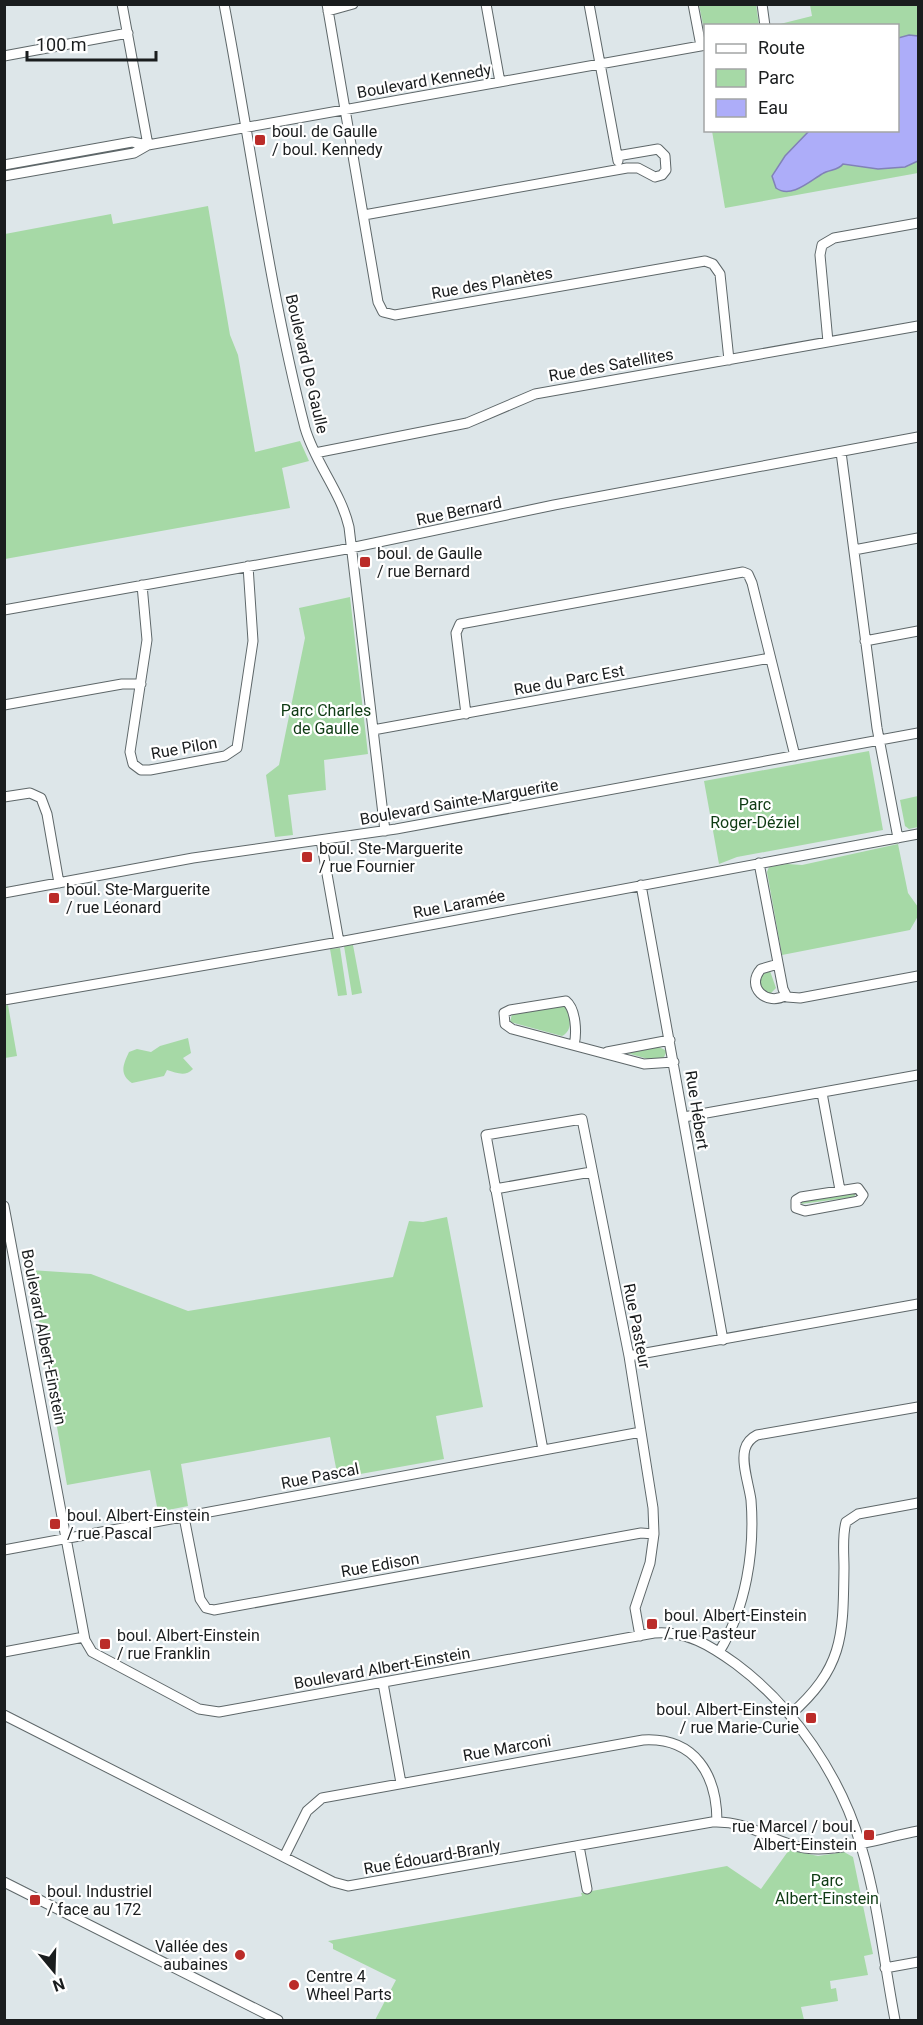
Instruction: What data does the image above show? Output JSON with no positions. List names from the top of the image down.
{
  "streets": {
    "street": [
      "Boulevard Kennedy",
      "Rue des Planètes",
      "Boulevard De Gaulle",
      "Rue des Satellites",
      "Rue Bernard",
      "Rue du Parc Est",
      "Rue Pilon",
      "Boulevard Sainte-Marguerite",
      "Rue Laramée",
      "Rue Hébert",
      "Rue Pasteur",
      "Boulevard Albert-Einstein",
      "Rue Pascal",
      "Rue Edison",
      "Rue Marconi",
      "Rue Édouard-Branly"
    ]
  },
  "crossings": [
    ["Boulevard Kennedy", "Rue des Planètes"],
    ["Boulevard Kennedy", "Boulevard De Gaulle"],
    ["Rue des Planètes", "Rue des Satellites"],
    ["Boulevard De Gaulle", "Rue des Satellites"],
    ["Boulevard De Gaulle", "Rue Bernard"],
    ["Boulevard De Gaulle", "Rue du Parc Est"],
    ["Boulevard De Gaulle", "Boulevard Sainte-Marguerite"],
    ["Rue Bernard", "Rue Pilon"],
    ["Rue Laramée", "Rue Hébert"],
    ["Rue Pasteur", "Boulevard Albert-Einstein"],
    ["Rue Pasteur", "Rue Pascal"],
    ["Rue Pasteur", "Rue Edison"],
    ["Boulevard Albert-Einstein", "Rue Pascal"],
    ["Boulevard Albert-Einstein", "Rue Édouard-Branly"],
    ["Rue Pascal", "Rue Edison"],
    ["Rue Marconi", "Rue Édouard-Branly"]
  ],
  "parks": ["Parc Charles de Gaulle", "Parc Roger-Déziel", "Parc Albert-Einstein"],
  "places": {
    "transit": [
      "boul. de Gaulle / boul. Kennedy",
      "boul. de Gaulle / rue Bernard",
      "boul. Ste-Marguerite / rue Fournier",
      "boul. Ste-Marguerite / rue Léonard",
      "boul. Albert-Einstein / rue Pascal",
      "boul. Albert-Einstein / rue Pasteur",
      "boul. Albert-Einstein / rue Franklin",
      "boul. Albert-Einstein / rue Marie-Curie",
      "rue Marcel / boul. Albert-Einstein",
      "boul. Industriel / face au 172"
    ],
    "other": ["Vallée des aubaines", "Centre 4 Wheel Parts"]
  },
  "legend": ["Route", "Parc", "Eau"],
  "scale_bar": "100 m",
  "north": "bottom"
}
